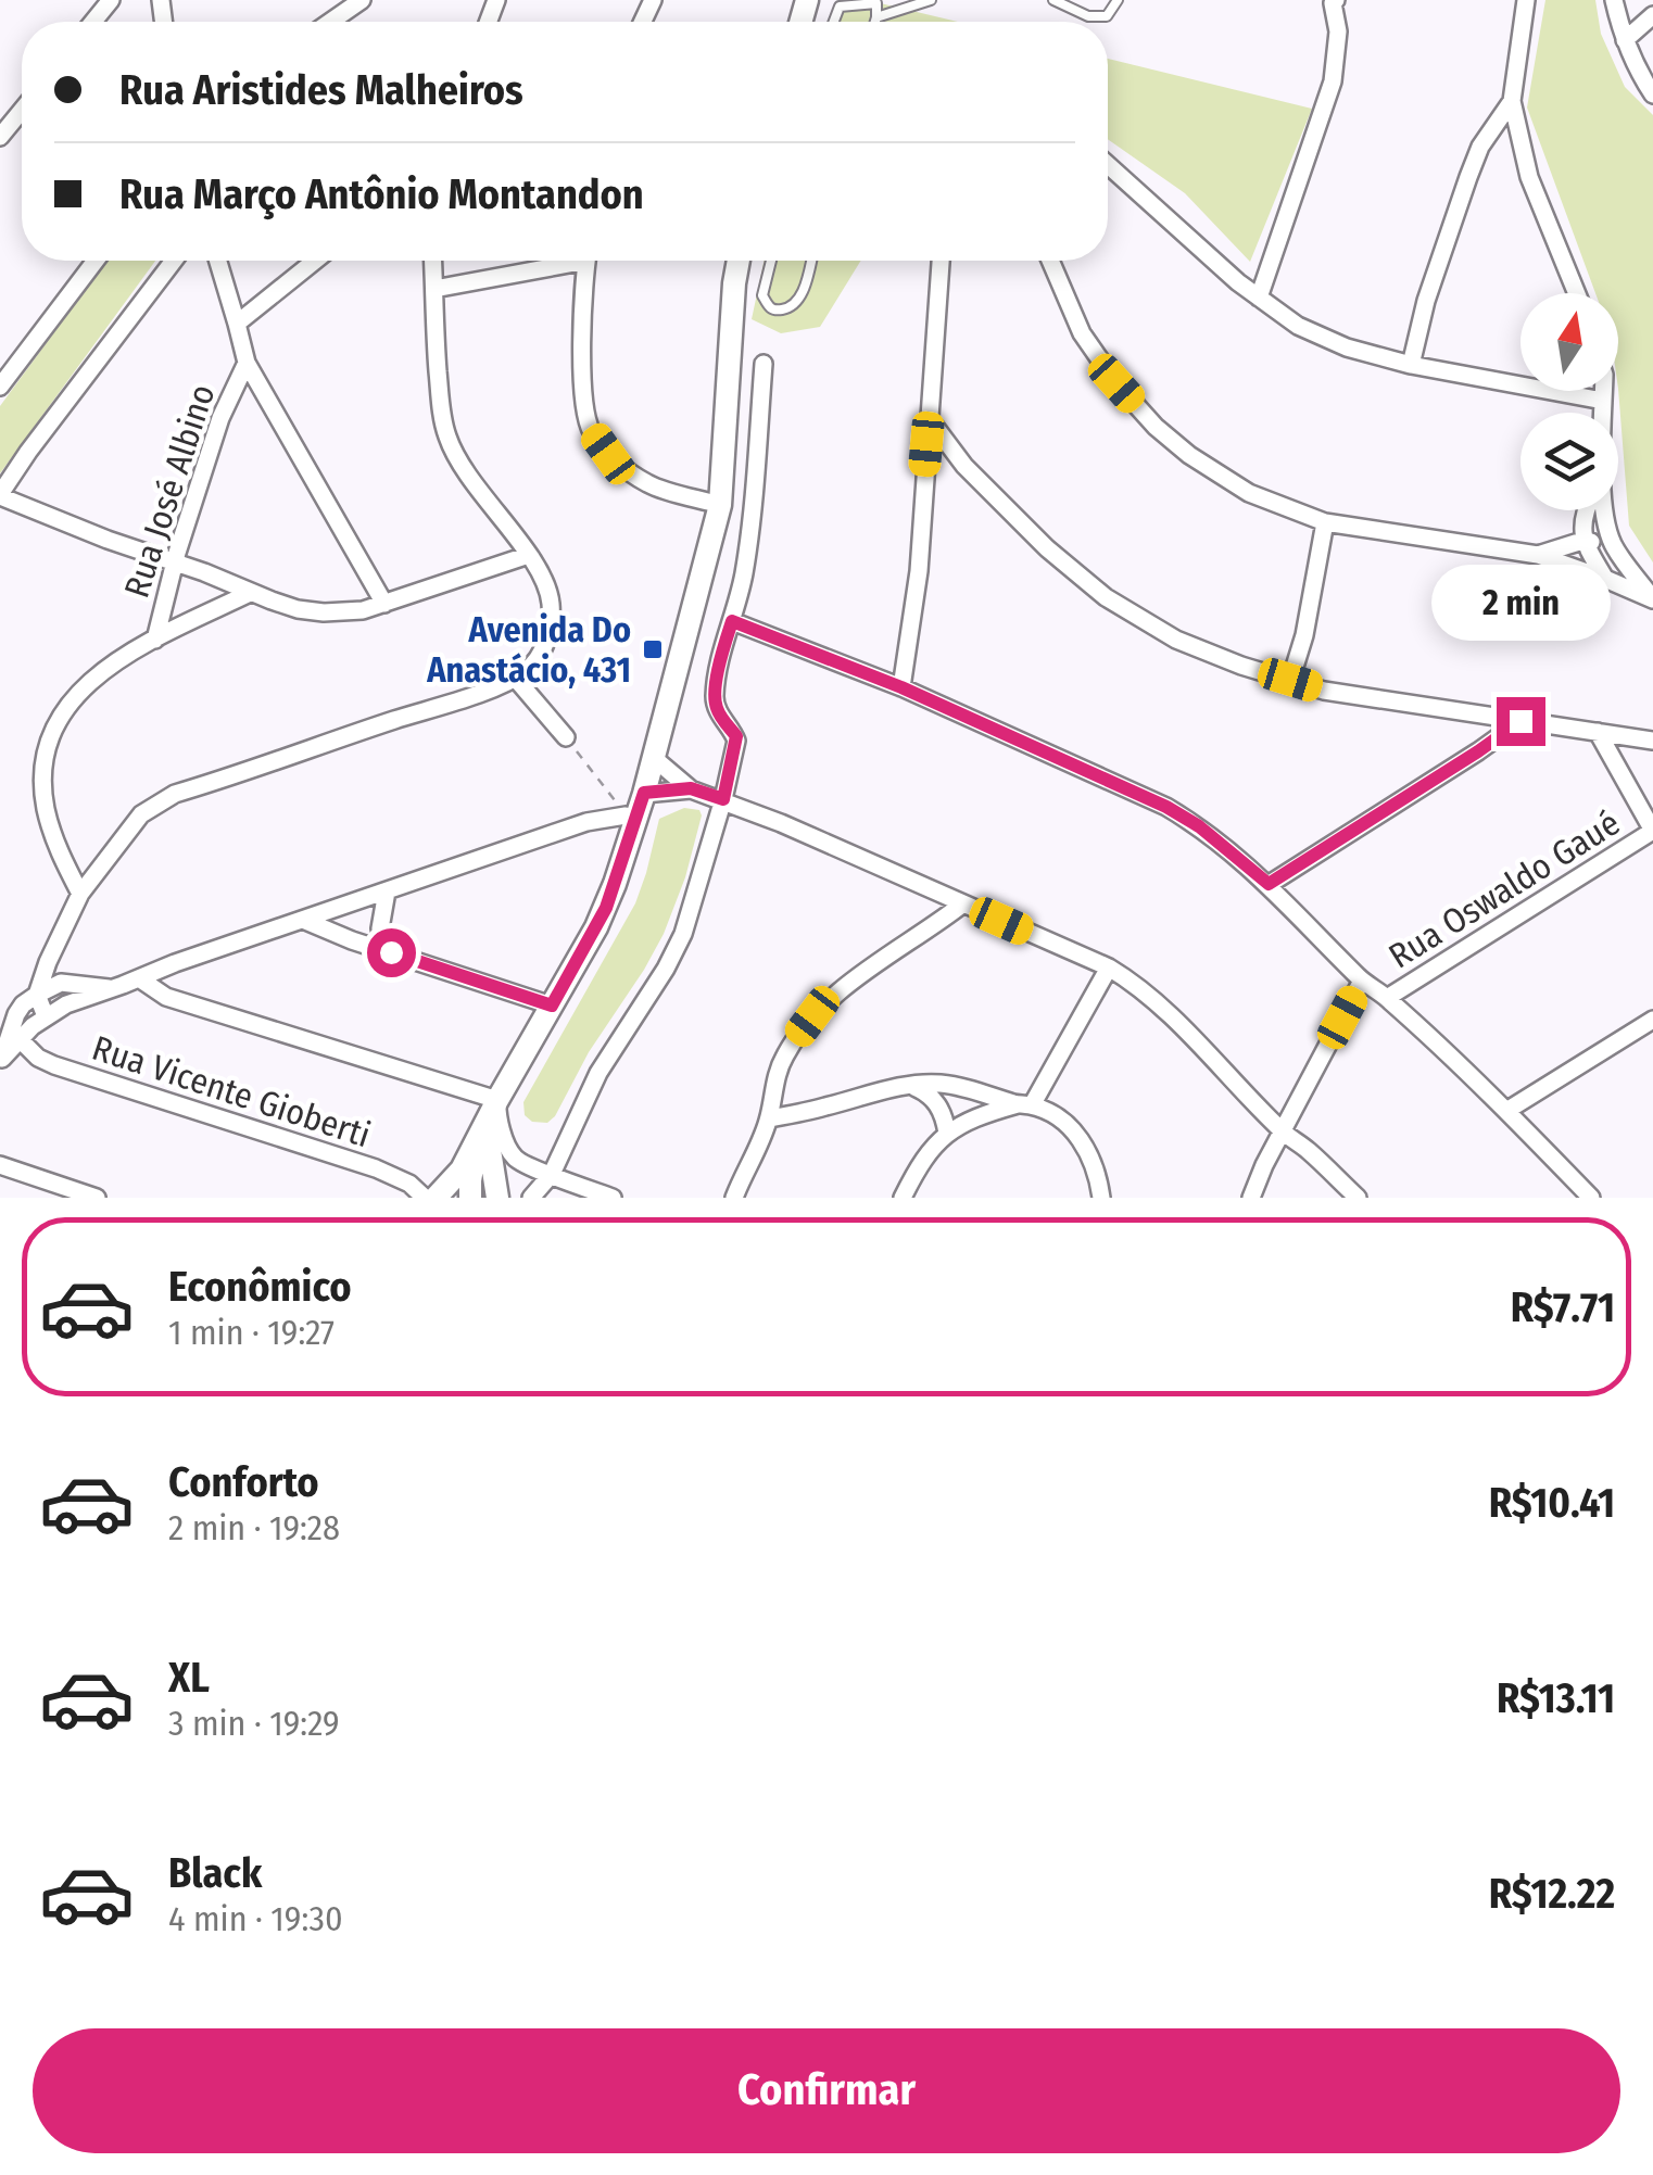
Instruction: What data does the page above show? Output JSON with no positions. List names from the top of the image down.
{
  "streets": {
    "street": ["Rua José Albino", "Rua Oswaldo Gaué", "Rua Vicente Gioberti"]
  },
  "places": {
    "transit": ["Avenida Do Anastácio, 431"]
  },
  "north": "top",
  "page": {
    "banner": ["Rua Aristides Malheiros", "Rua Março Antônio Montandon"],
    "bubble": "2 min",
    "list": [
      {
        "name": "Econômico",
        "note": "1 min · 19:27",
        "value": "R$7.71"
      },
      {
        "name": "Conforto",
        "note": "2 min · 19:28",
        "value": "R$10.41"
      },
      {
        "name": "XL",
        "note": "3 min · 19:29",
        "value": "R$13.11"
      },
      {
        "name": "Black",
        "note": "4 min · 19:30",
        "value": "R$12.22"
      }
    ],
    "buttons": "Confirmar"
  }
}
